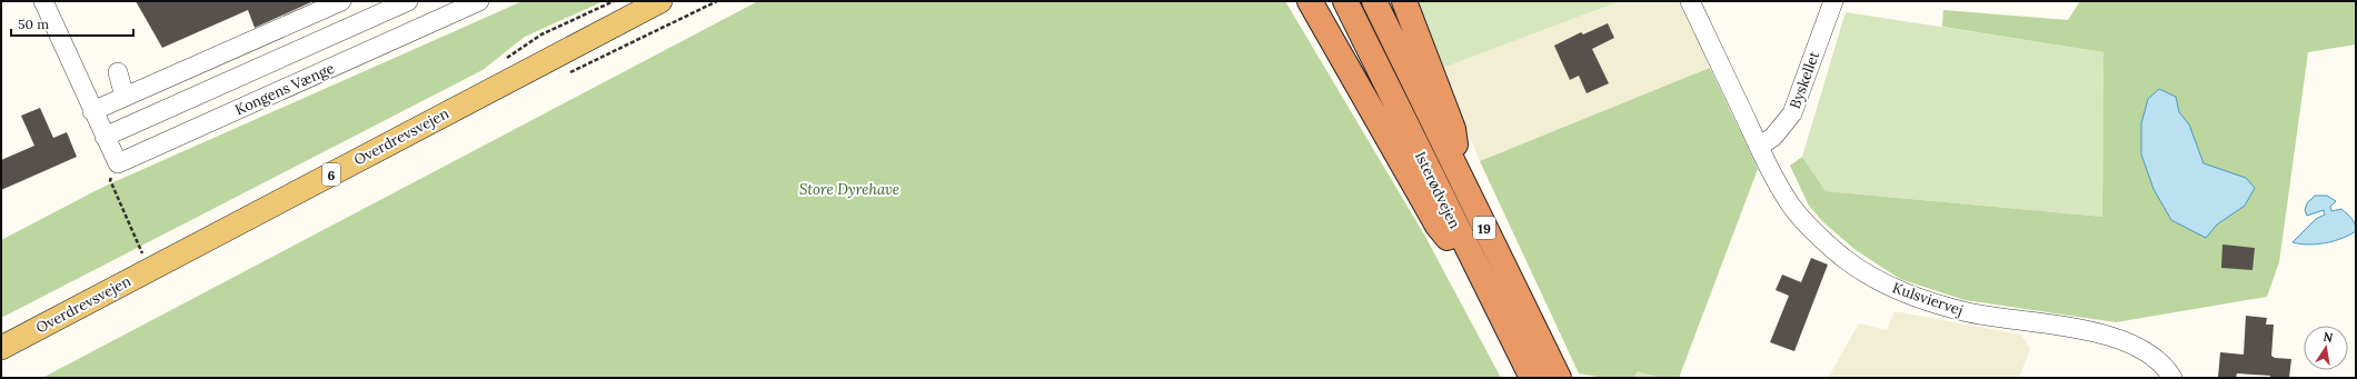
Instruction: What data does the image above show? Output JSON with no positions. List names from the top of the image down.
{
  "streets": {
    "highway": ["Isterødvejen", "19"],
    "main road": ["Overdrevsvejen", "6"],
    "street": ["Byskellet", "Kongens Vænge", "Kulsviervej"]
  },
  "crossings": [
    ["Byskellet", "Kulsviervej"]
  ],
  "parks": ["Store Dyrehave"],
  "scale_bar": "50 m",
  "north": "top"
}
